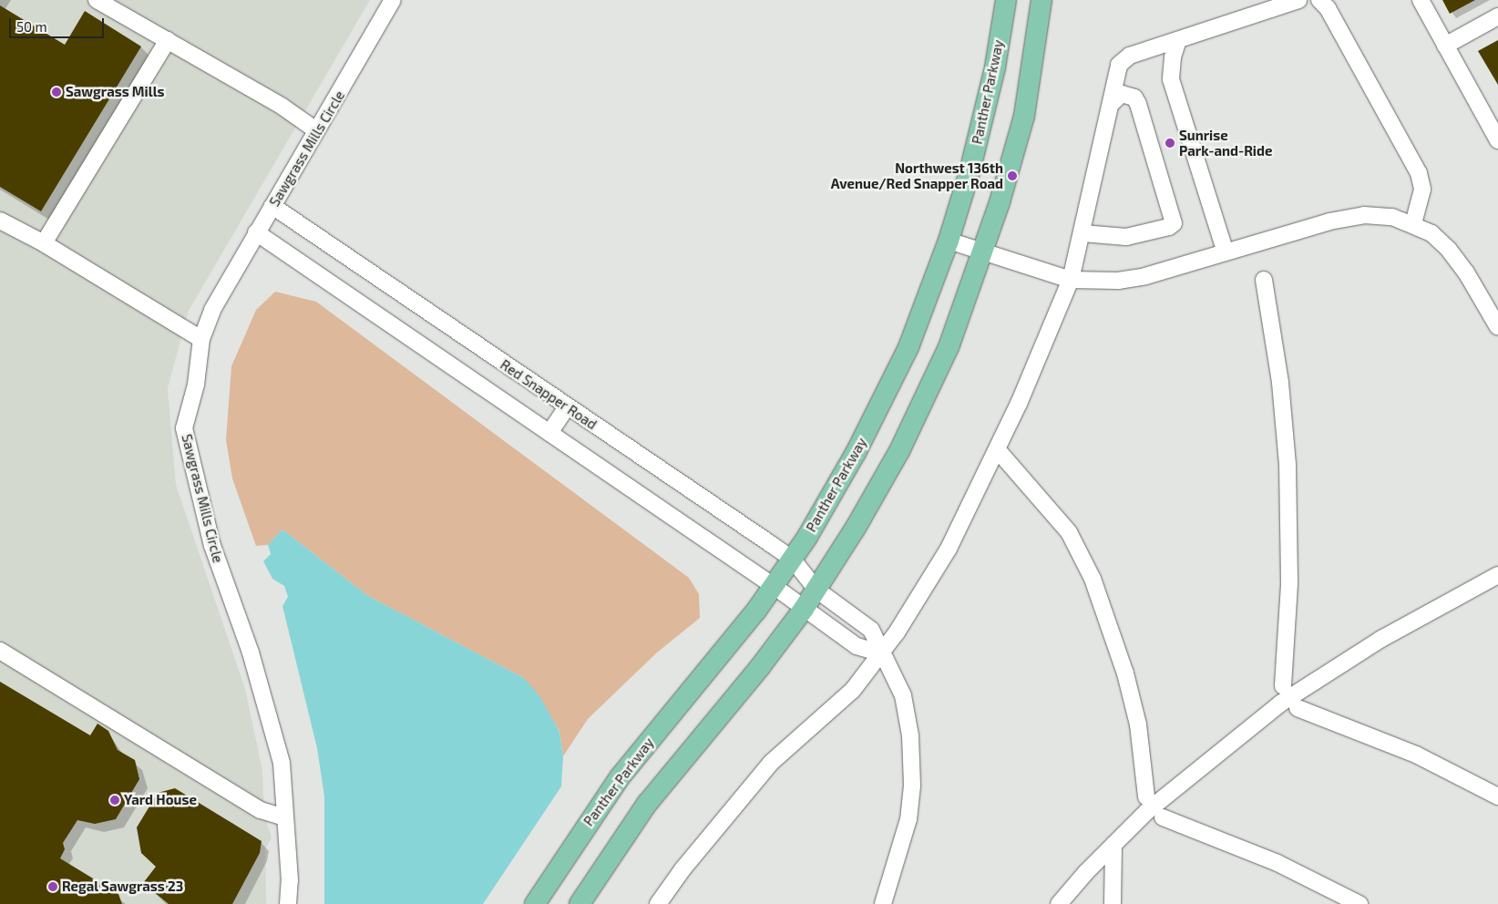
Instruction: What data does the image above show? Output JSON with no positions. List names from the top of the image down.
{
  "streets": {
    "main road": ["Panther Parkway"],
    "street": ["Sawgrass Mills Circle", "Red Snapper Road"]
  },
  "crossings": [
    ["Panther Parkway", "Red Snapper Road"],
    ["Sawgrass Mills Circle", "Red Snapper Road"]
  ],
  "places": [
    "Sawgrass Mills",
    "Sunrise Park-and-Ride",
    "Northwest 136th Avenue/Red Snapper Road",
    "Yard House",
    "Regal Sawgrass 23"
  ],
  "scale_bar": "50 m"
}
